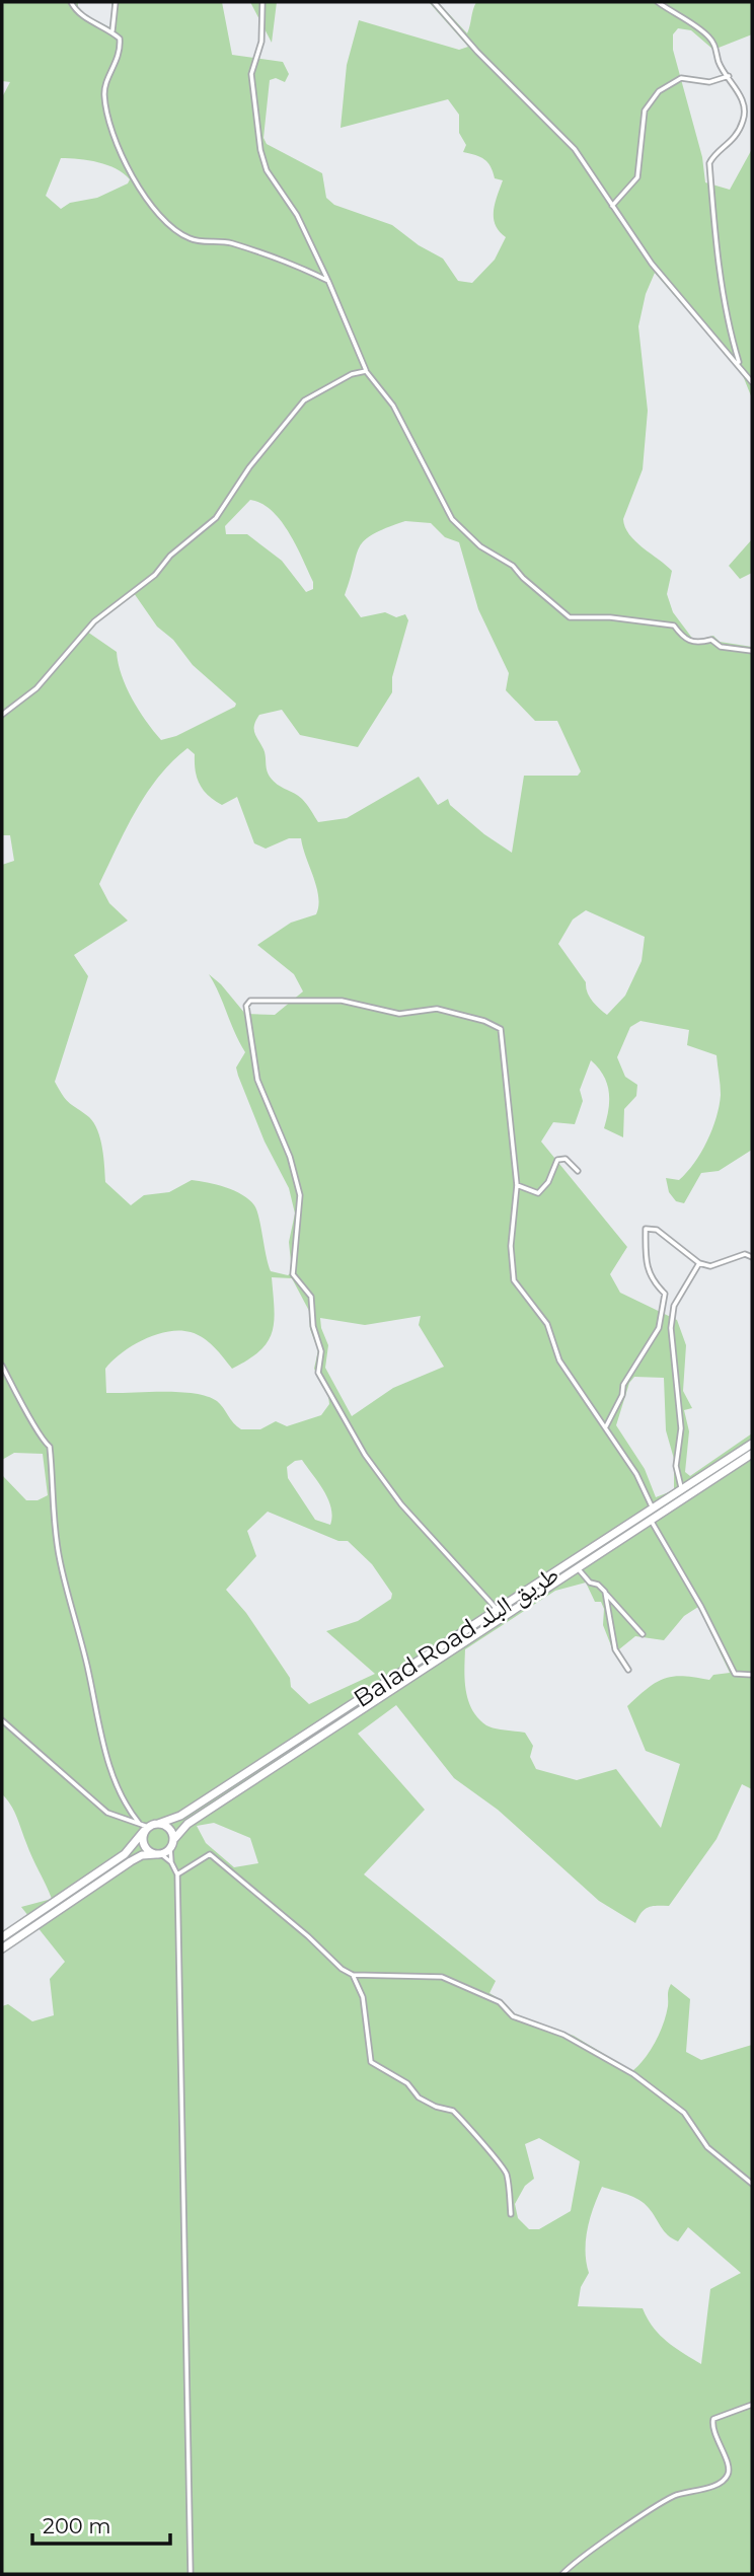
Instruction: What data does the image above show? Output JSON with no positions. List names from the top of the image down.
{
  "streets": {
    "highway": ["Balad Road طريق البلد"]
  },
  "scale_bar": "200 m"
}
